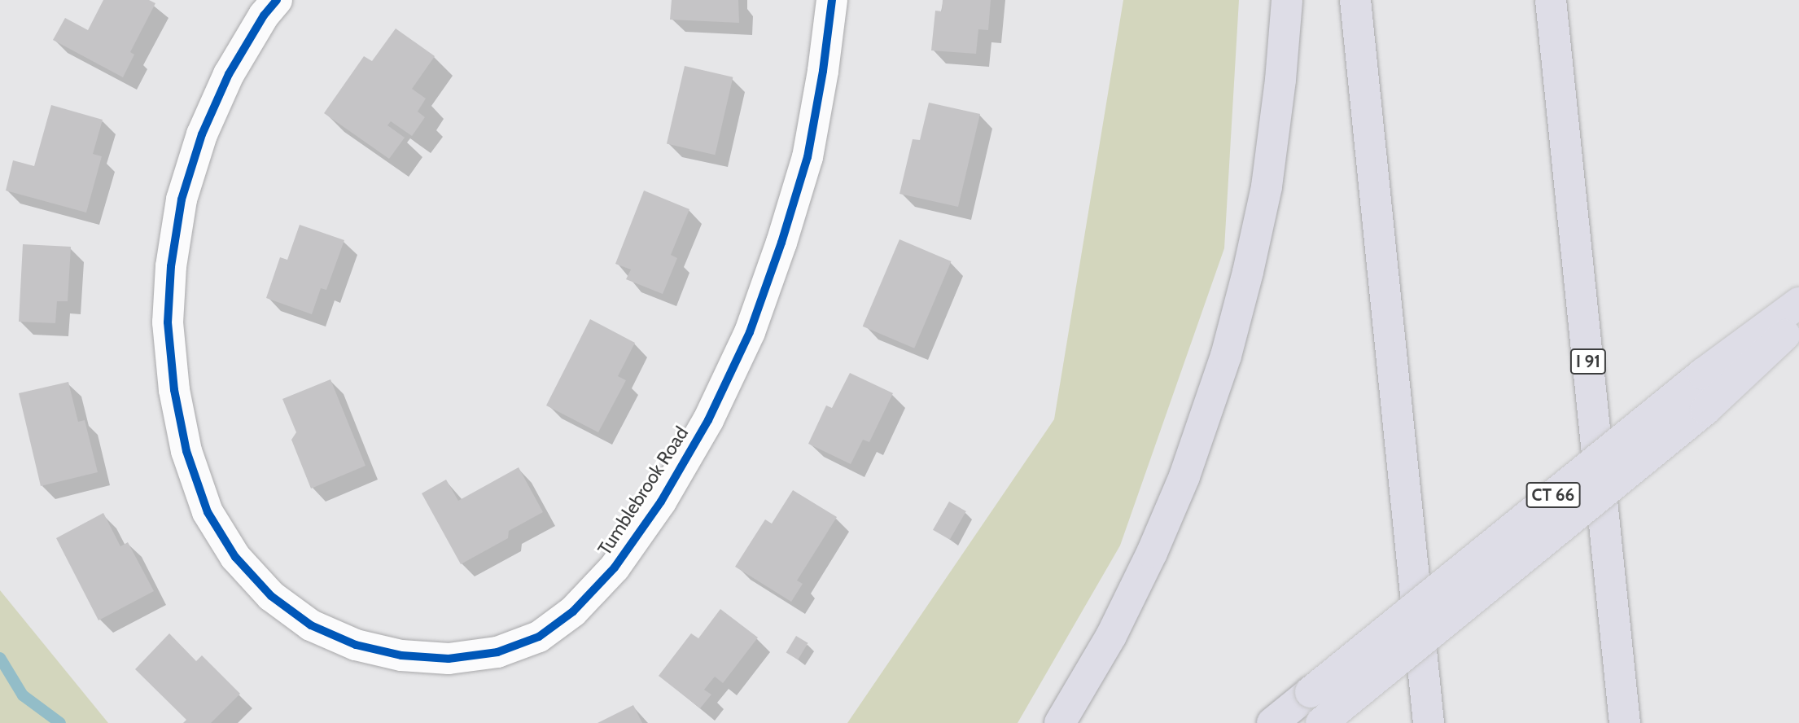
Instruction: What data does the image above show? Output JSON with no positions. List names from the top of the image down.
{
  "streets": {
    "highway": ["I 91", "CT 66"],
    "street": ["Tumblebrook Road"]
  }
}
